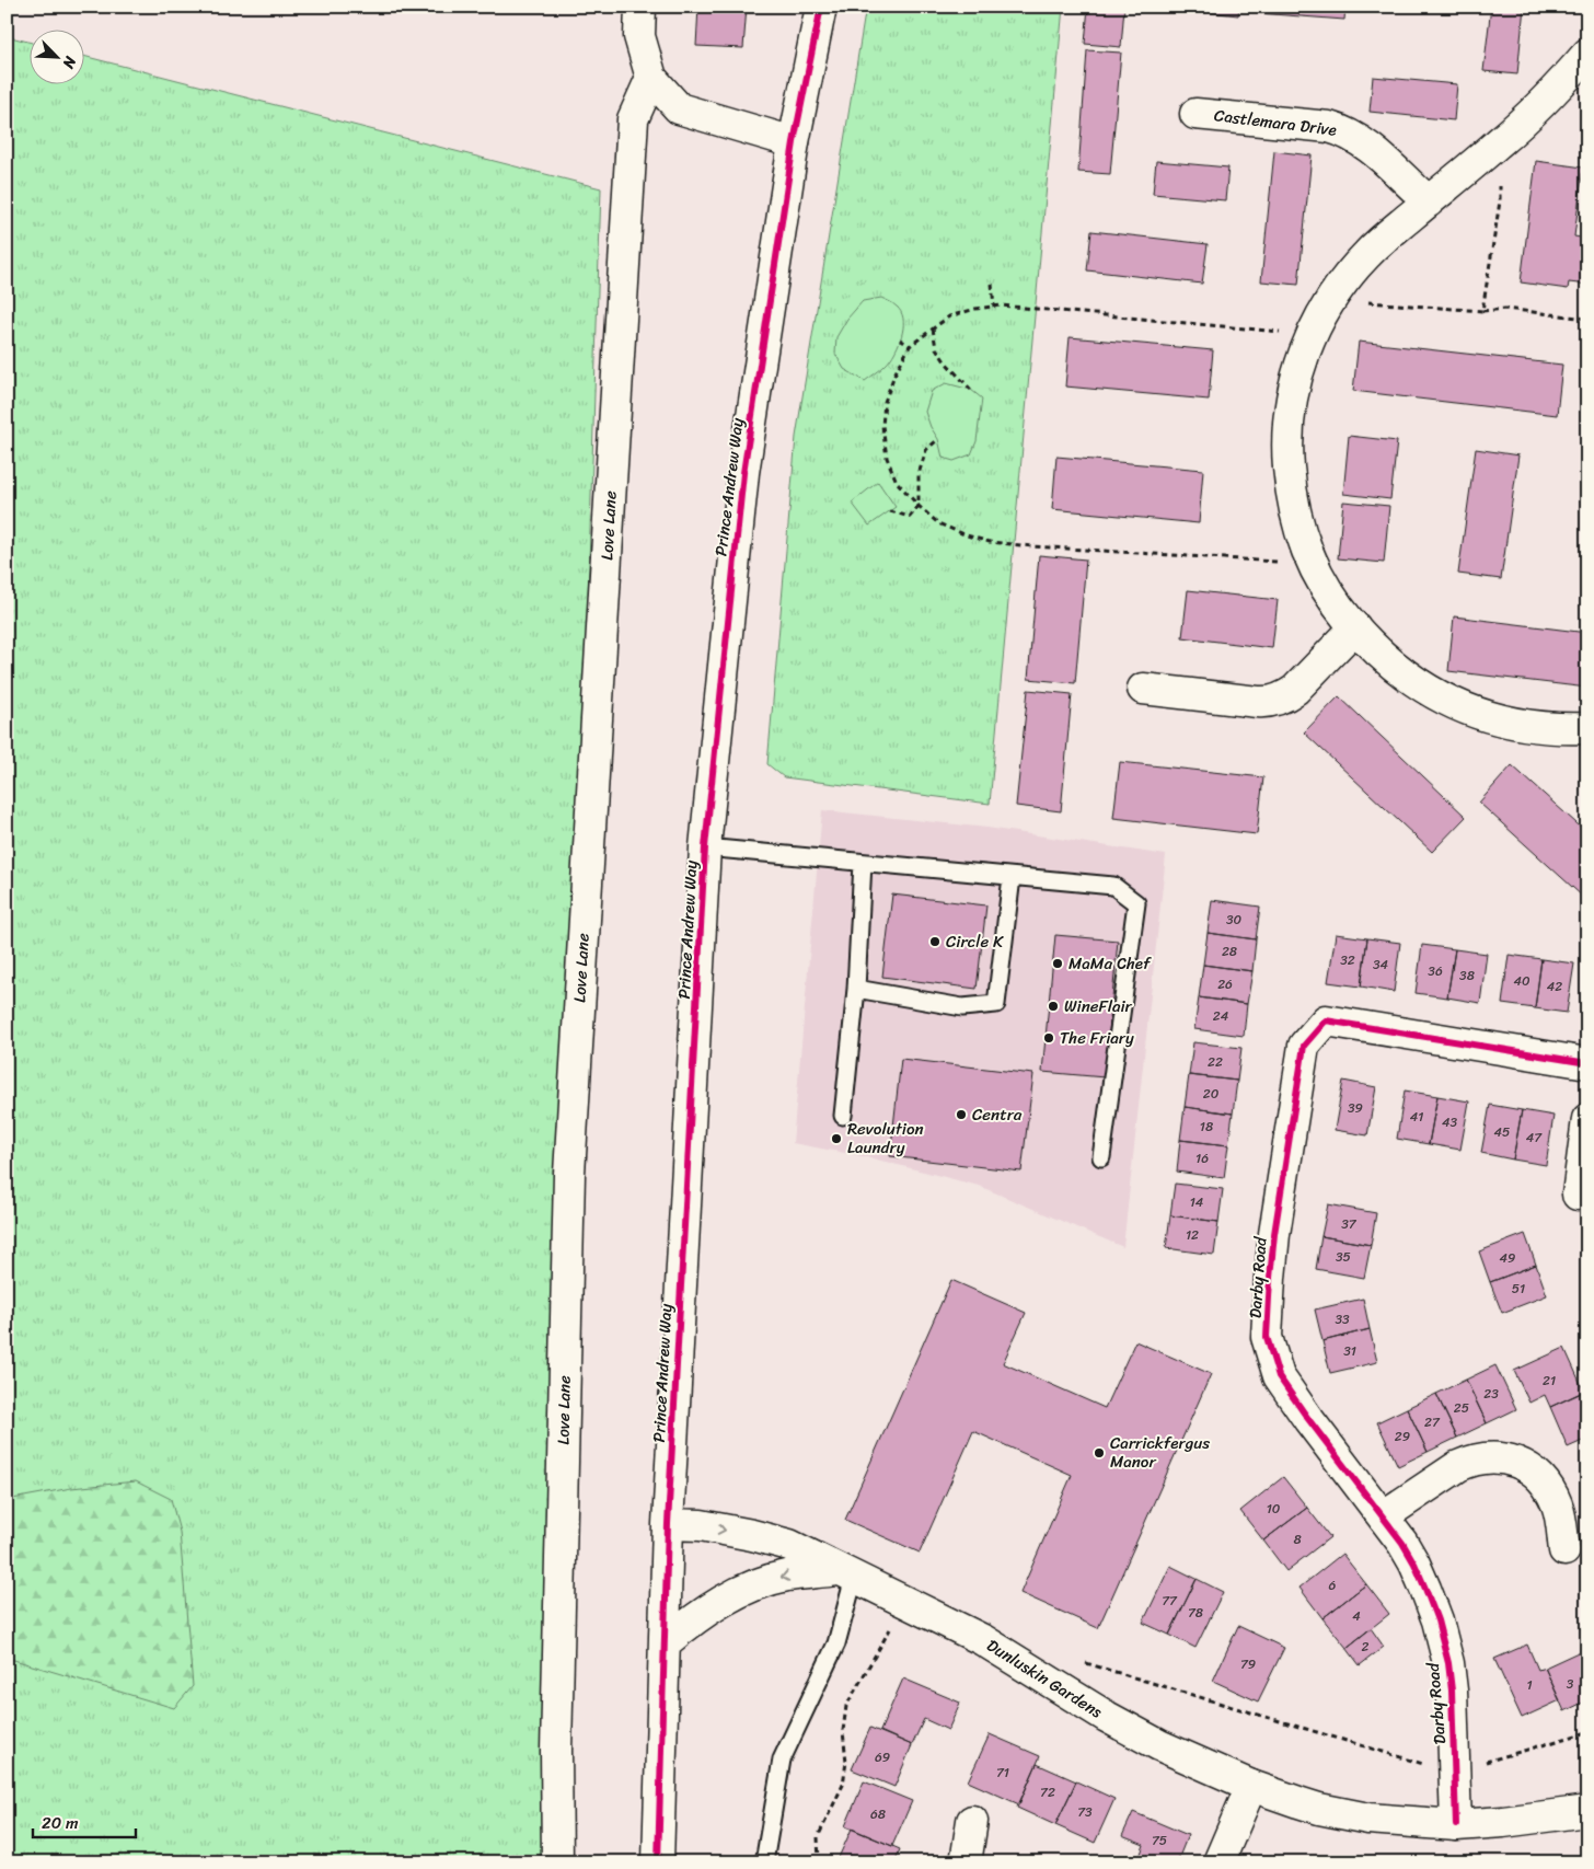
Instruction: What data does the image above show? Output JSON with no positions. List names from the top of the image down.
{
  "streets": {
    "street": [
      "Castlemara Drive",
      "Prince Andrew Way",
      "Love Lane",
      "Darby Road",
      "Dunluskin Gardens"
    ]
  },
  "crossings": [
    ["Prince Andrew Way", "Dunluskin Gardens"],
    ["Darby Road", "Dunluskin Gardens"]
  ],
  "places": [
    "Circle K",
    "MaMa Chef",
    "WineFlair",
    "The Friary",
    "Centra",
    "Revolution Laundry",
    "Carrickfergus Manor"
  ],
  "house_numbers": [
    "30",
    "28",
    "32",
    "34",
    "36",
    "38",
    "40",
    "26",
    "42",
    "24",
    "22",
    "20",
    "39",
    "41",
    "43",
    "18",
    "45",
    "47",
    "16",
    "14",
    "37",
    "12",
    "35",
    "49",
    "51",
    "33",
    "31",
    "21",
    "23",
    "25",
    "27",
    "29",
    "10",
    "8",
    "6",
    "77",
    "78",
    "4",
    "2",
    "79",
    "3",
    "1",
    "69",
    "71",
    "72",
    "73",
    "68",
    "75"
  ],
  "scale_bar": "20 m",
  "north": "bottom right"
}
